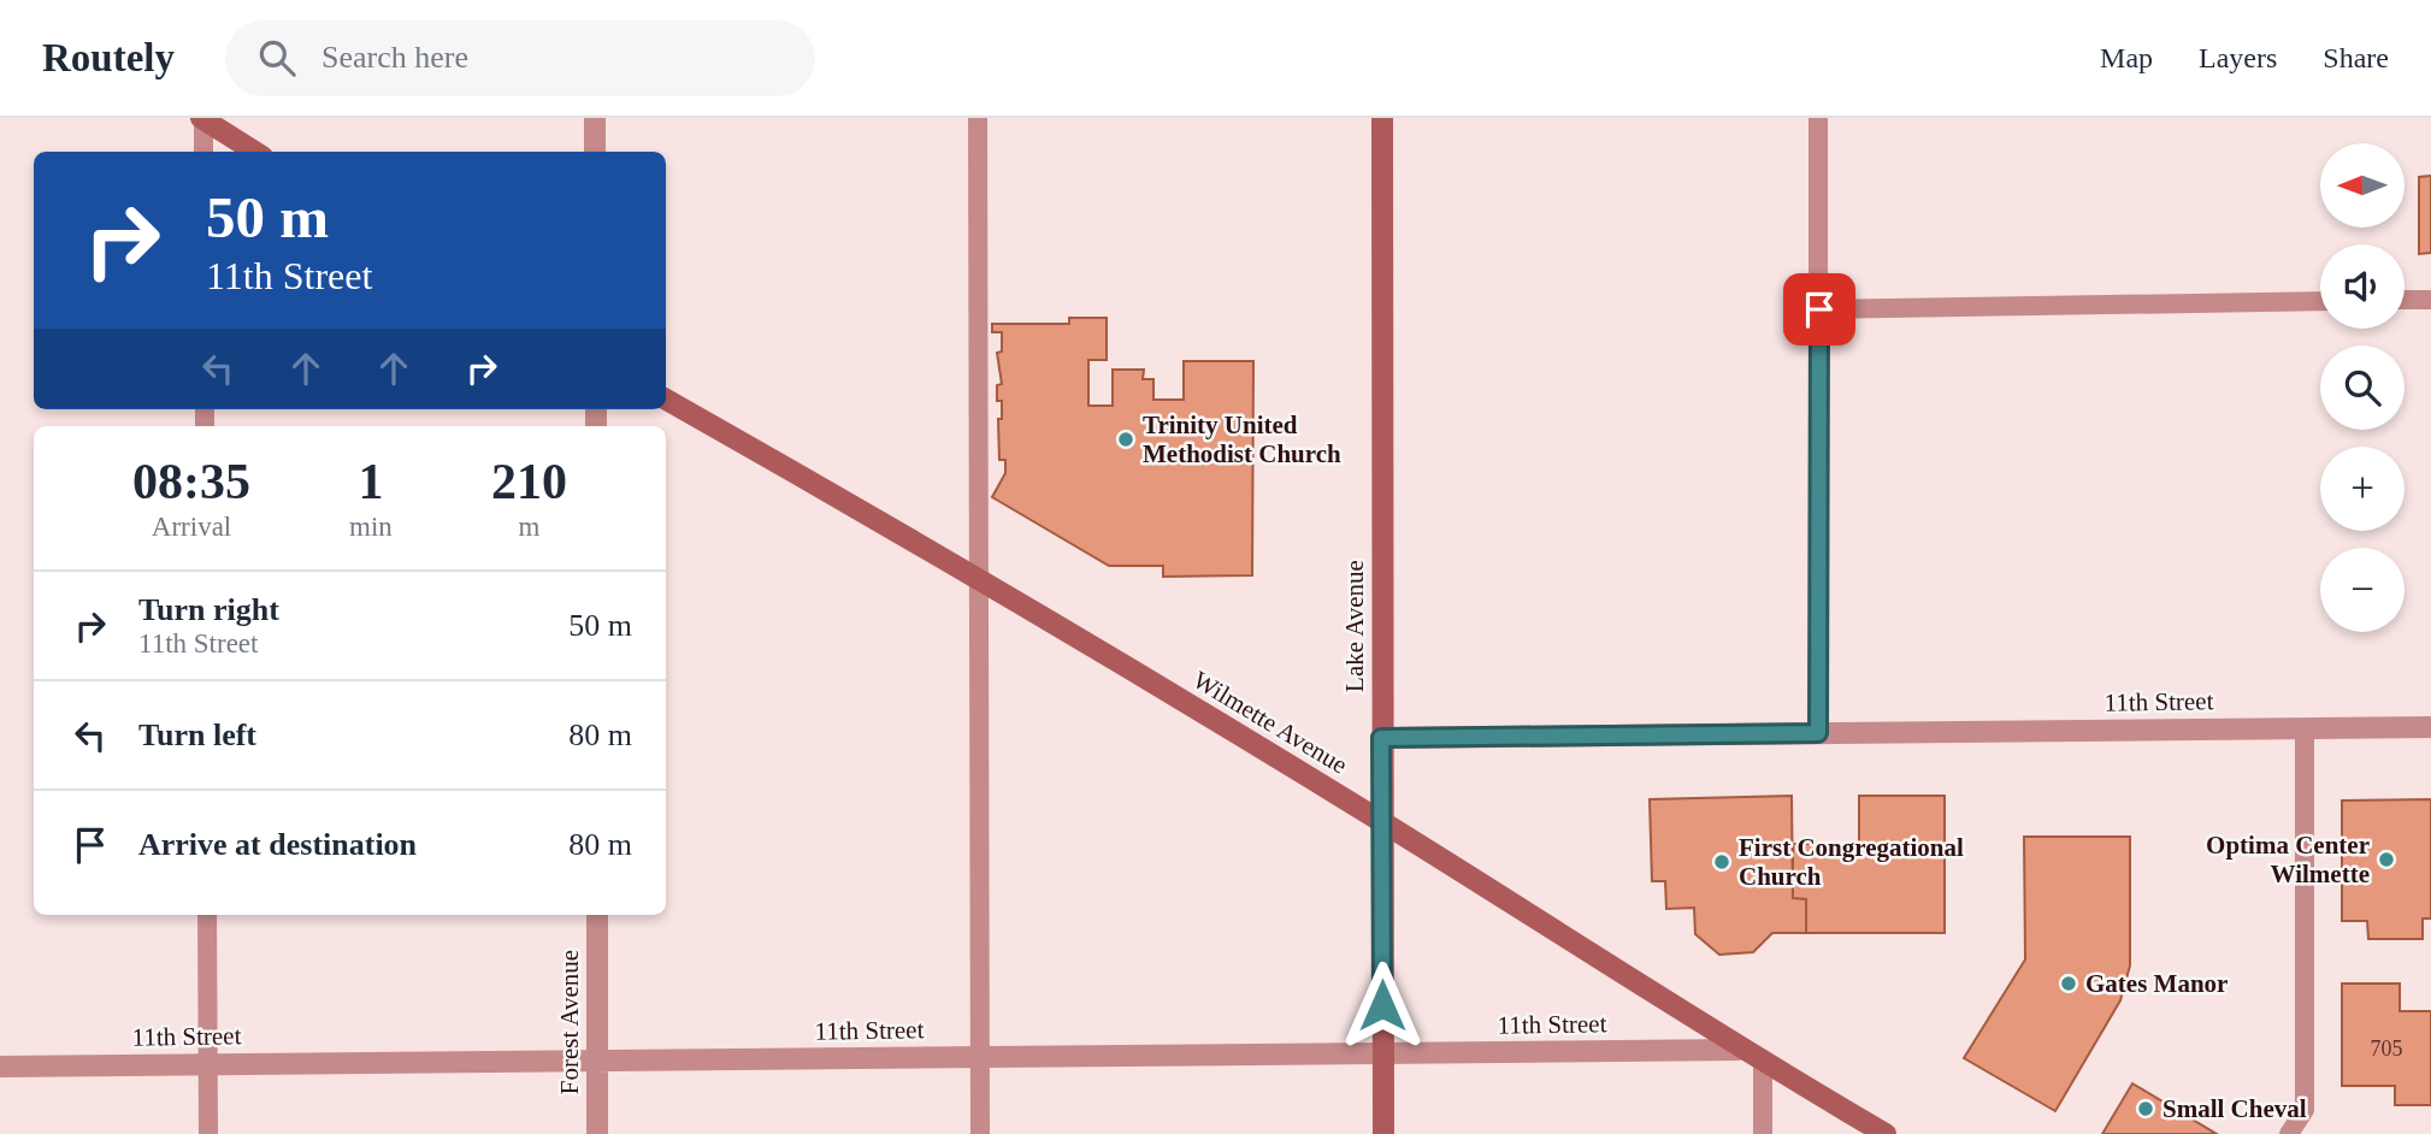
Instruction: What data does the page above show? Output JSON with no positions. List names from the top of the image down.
{
  "streets": {
    "street": [
      "Lake Avenue",
      "11th Street",
      "Wilmette Avenue",
      "Forest Avenue"
    ]
  },
  "crossings": [
    ["Lake Avenue", "11th Street"],
    ["Lake Avenue", "Wilmette Avenue"],
    ["11th Street", "Wilmette Avenue"],
    ["11th Street", "Forest Avenue"]
  ],
  "places": [
    "Trinity United Methodist Church",
    "Optima Center Wilmette",
    "First Congregational Church",
    "Gates Manor",
    "Small Cheval"
  ],
  "house_numbers": ["705"],
  "north": "left",
  "page": {
    "header": "Routely",
    "search": "Search here",
    "nav": ["Map", "Layers", "Share"],
    "map_buttons": ["+", "−"],
    "turn": ["50 m", "11th Street"],
    "eta": [
      "08:35",
      "Arrival",
      "1",
      "min",
      "210",
      "m"
    ],
    "list": [
      {
        "name": "Turn right",
        "note": "11th Street",
        "value": "50 m"
      },
      {
        "name": "Turn left",
        "value": "80 m"
      },
      {
        "name": "Arrive at destination",
        "value": "80 m"
      }
    ]
  }
}
